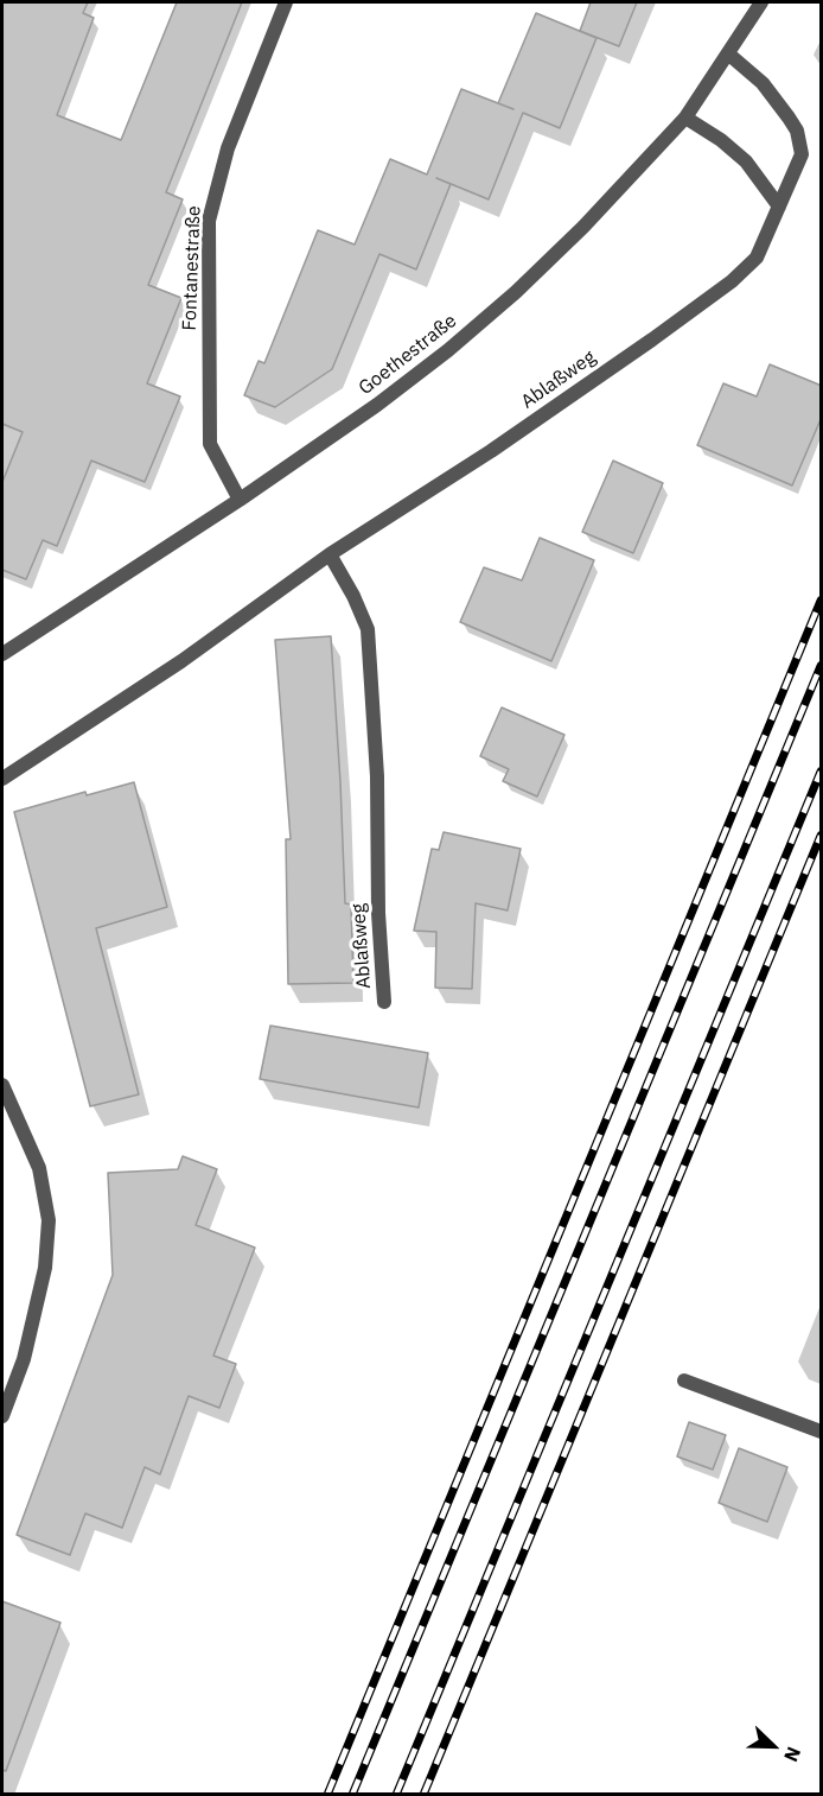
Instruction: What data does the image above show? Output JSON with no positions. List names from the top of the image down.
{
  "streets": {
    "street": ["Fontanestraße", "Goethestraße", "Ablaßweg"]
  },
  "crossings": [
    ["Fontanestraße", "Goethestraße"],
    ["Goethestraße", "Ablaßweg"]
  ],
  "north": "bottom right"
}
